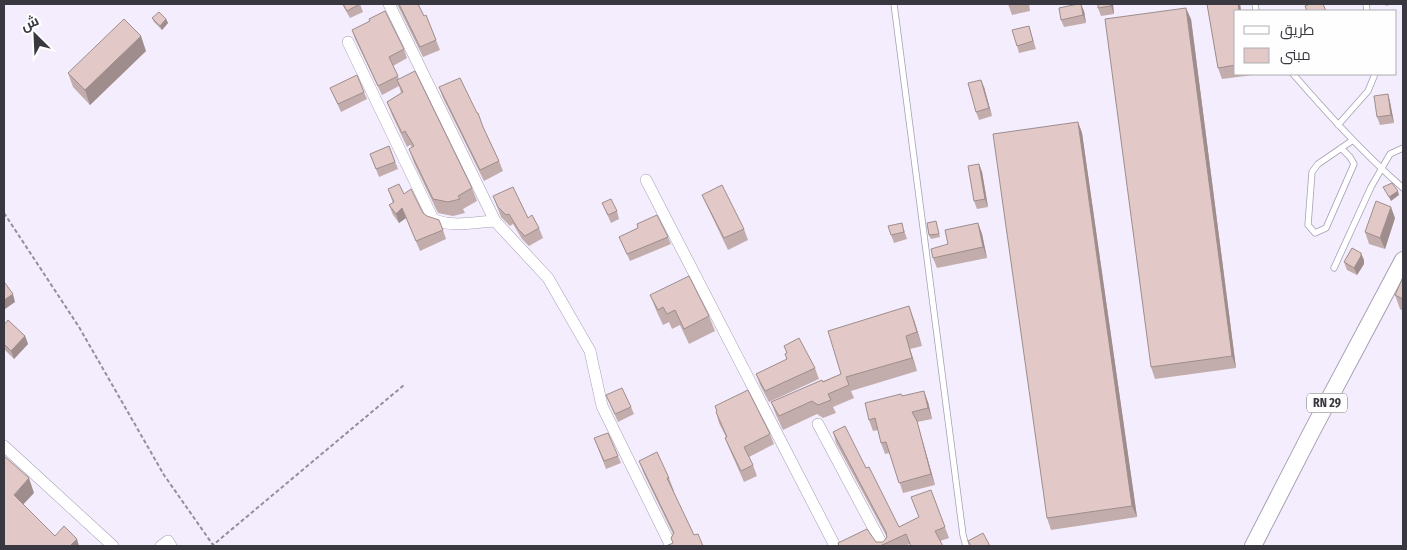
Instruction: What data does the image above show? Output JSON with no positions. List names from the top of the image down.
{
  "streets": {
    "main road": ["RN 29"]
  },
  "legend": ["طريق", "مبنى"],
  "north": "top left"
}
